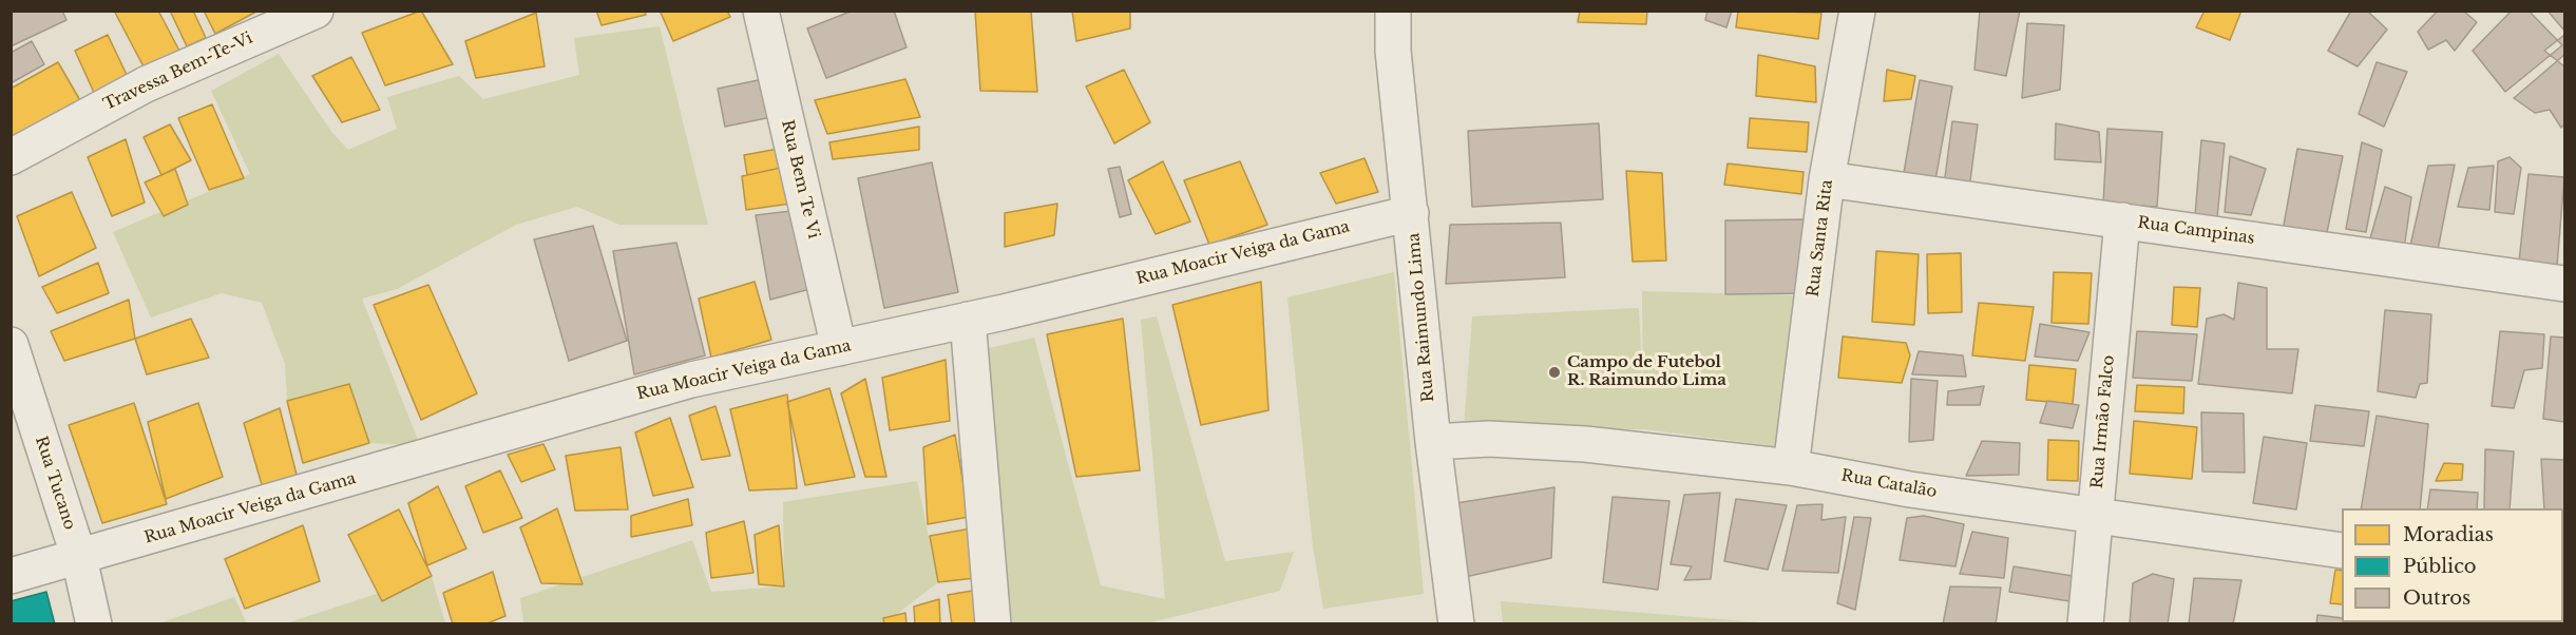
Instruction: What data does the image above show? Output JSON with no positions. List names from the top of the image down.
{
  "streets": {
    "street": [
      "Travessa Bem-Te-Vi",
      "Rua Bem Te Vi",
      "Rua Campinas",
      "Rua Santa Rita",
      "Rua Moacir Veiga da Gama",
      "Rua Raimundo Lima",
      "Rua Irmão Falco",
      "Rua Tucano",
      "Rua Catalão"
    ]
  },
  "crossings": [
    ["Rua Bem Te Vi", "Rua Moacir Veiga da Gama"],
    ["Rua Campinas", "Rua Santa Rita"],
    ["Rua Campinas", "Rua Irmão Falco"],
    ["Rua Santa Rita", "Rua Catalão"],
    ["Rua Moacir Veiga da Gama", "Rua Raimundo Lima"],
    ["Rua Moacir Veiga da Gama", "Rua Tucano"],
    ["Rua Raimundo Lima", "Rua Catalão"],
    ["Rua Irmão Falco", "Rua Catalão"]
  ],
  "places": ["Campo de Futebol R. Raimundo Lima"],
  "legend": ["Moradias", "Público", "Outros"]
}
